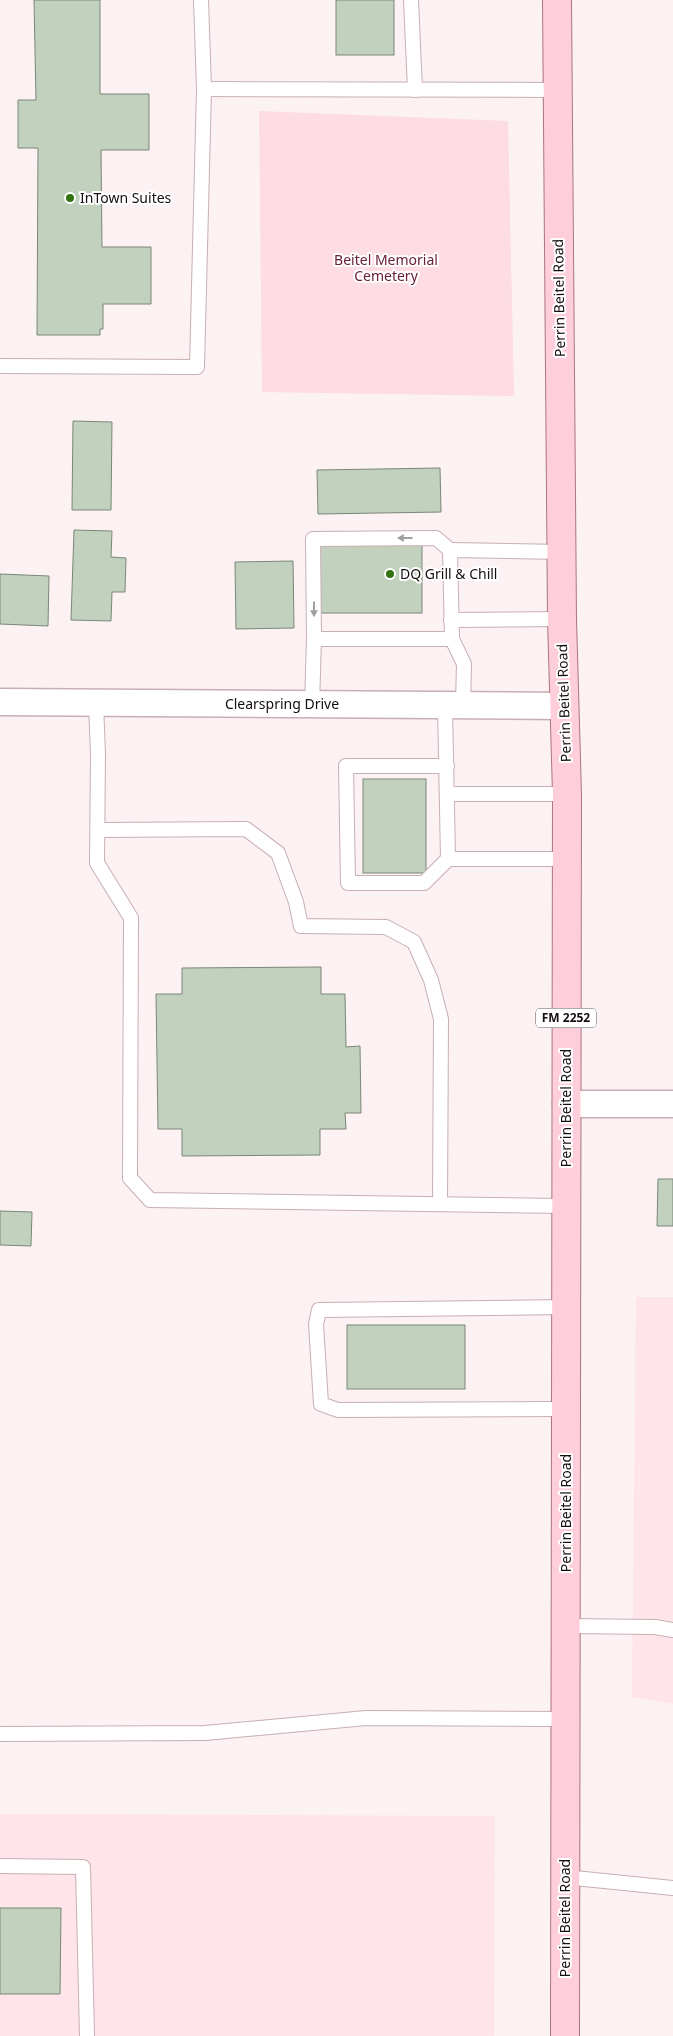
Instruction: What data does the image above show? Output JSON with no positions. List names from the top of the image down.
{
  "streets": {
    "main road": ["Perrin Beitel Road", "FM 2252"],
    "street": ["Clearspring Drive"]
  },
  "crossings": [
    ["Perrin Beitel Road", "Clearspring Drive"]
  ],
  "parks": ["Beitel Memorial Cemetery"],
  "places": ["InTown Suites", "DQ Grill & Chill"]
}
